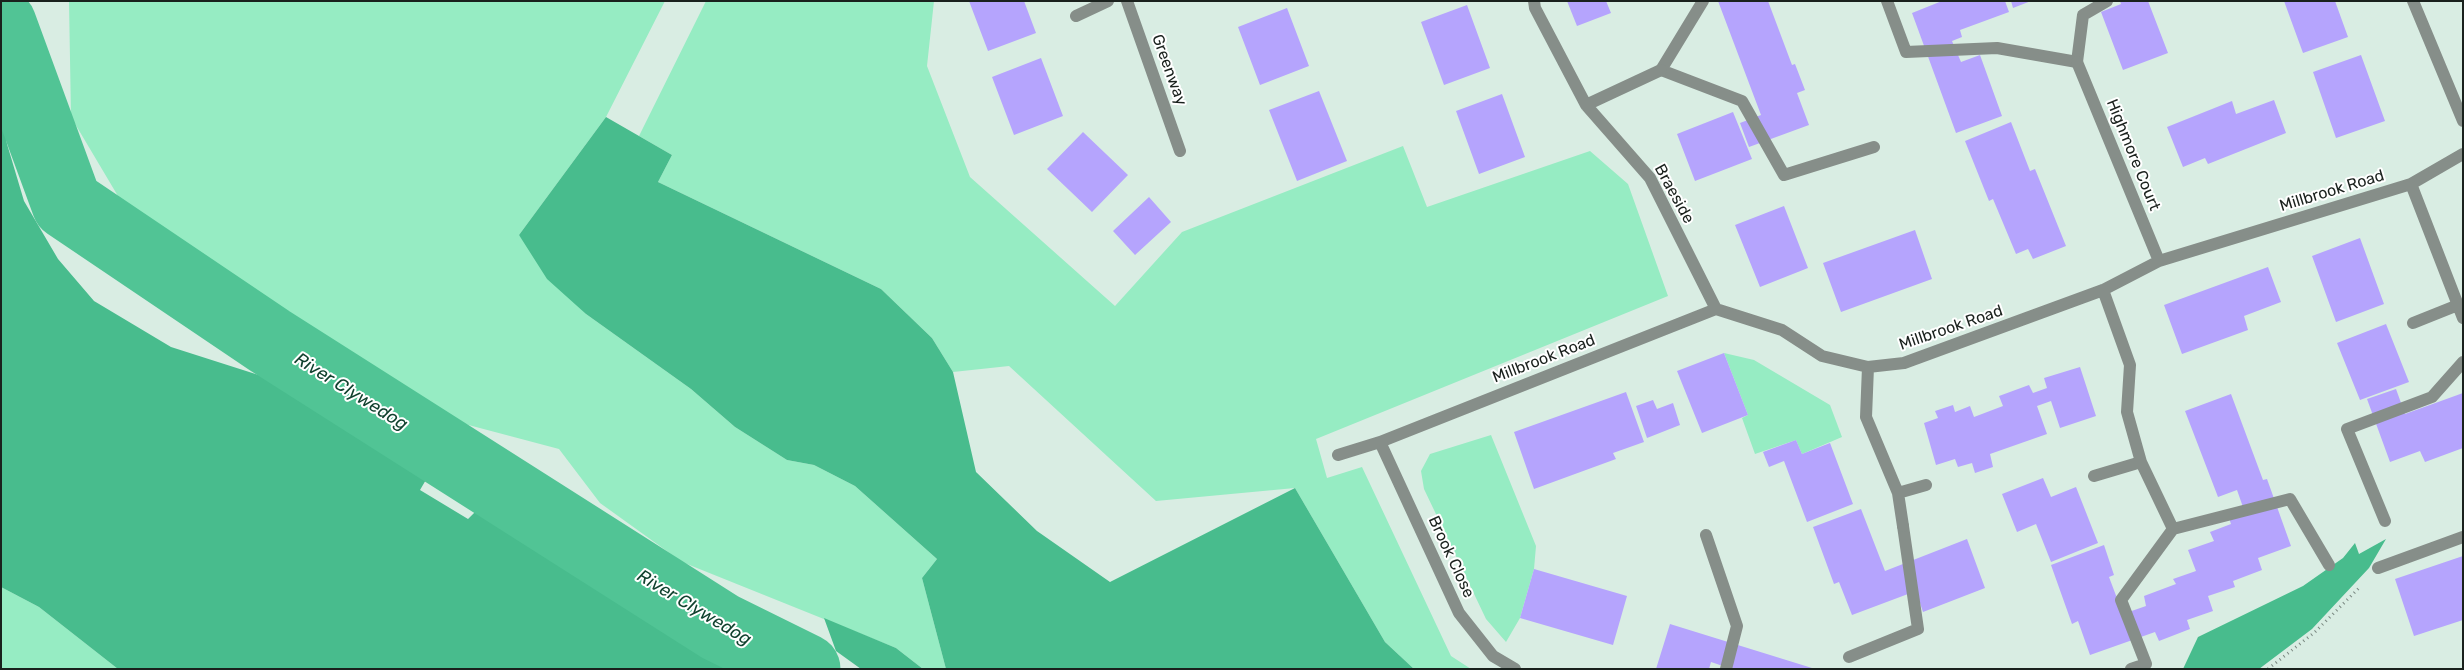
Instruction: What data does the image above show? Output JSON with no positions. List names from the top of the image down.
{
  "streets": {
    "street": [
      "Greenway",
      "Highmore Court",
      "Millbrook Road",
      "Braeside",
      "Brook Close"
    ]
  },
  "crossings": [
    ["Highmore Court", "Millbrook Road"],
    ["Millbrook Road", "Braeside"],
    ["Millbrook Road", "Brook Close"]
  ],
  "water": ["River Clywedog"]
}
